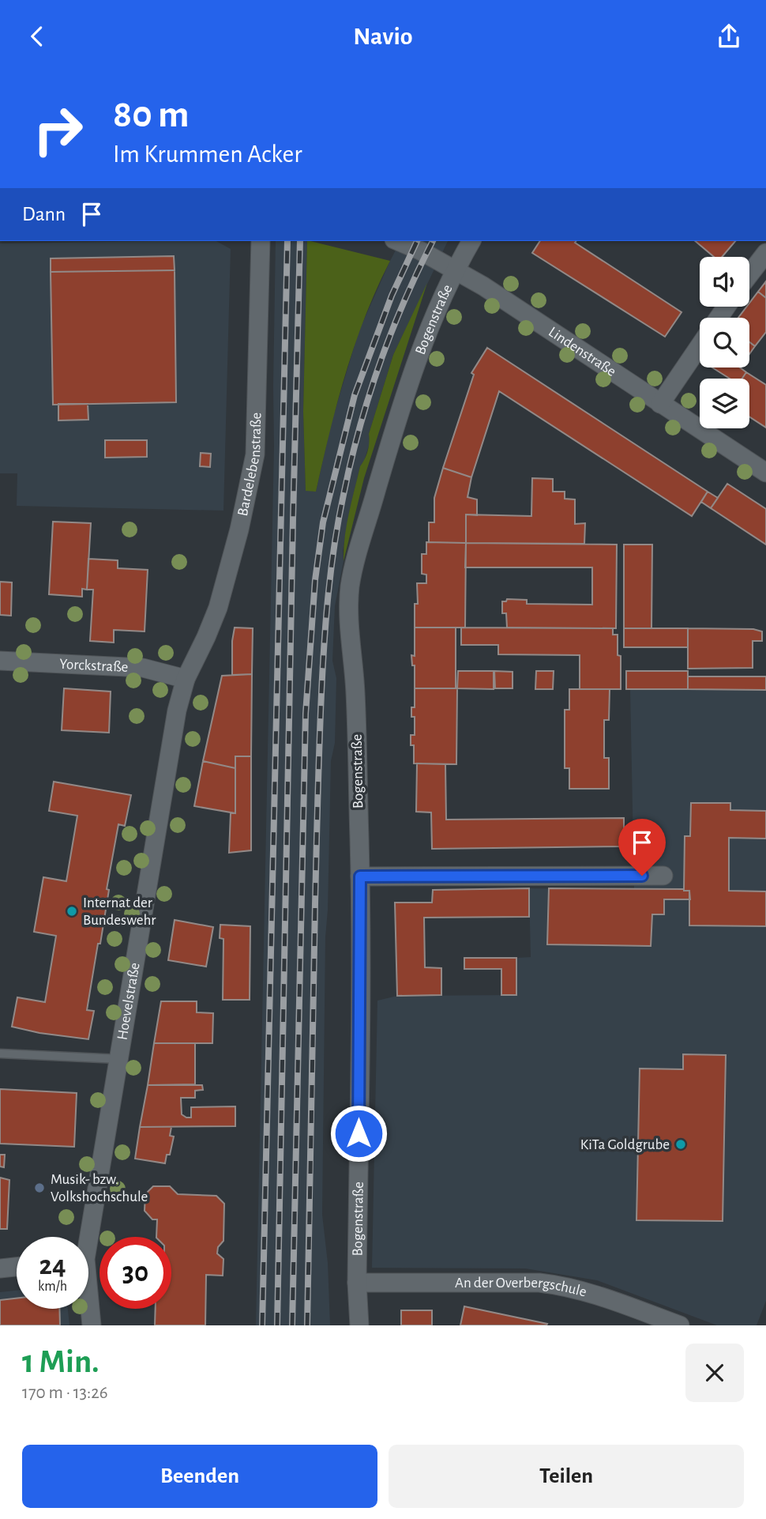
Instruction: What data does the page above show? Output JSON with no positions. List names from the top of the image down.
{
  "streets": {
    "street": [
      "Bogenstraße",
      "Lindenstraße",
      "Bardelebenstraße",
      "Yorckstraße",
      "Hoevelstraße",
      "An der Overbergschule"
    ]
  },
  "crossings": [
    ["Bogenstraße", "Lindenstraße"],
    ["Bogenstraße", "An der Overbergschule"],
    ["Bardelebenstraße", "Yorckstraße"],
    ["Bardelebenstraße", "Hoevelstraße"],
    ["Yorckstraße", "Hoevelstraße"]
  ],
  "places": ["Internat der Bundeswehr", "KiTa Goldgrube", "Musik- bzw. Volkshochschule"],
  "page": {
    "header": "Navio",
    "turn": ["80 m", "Im Krummen Acker"],
    "then": "Dann",
    "speed": "24 km/h",
    "limit": "30",
    "heading": ["1 Min.", "170 m · 13:26"],
    "buttons": ["Beenden", "Teilen"]
  }
}
